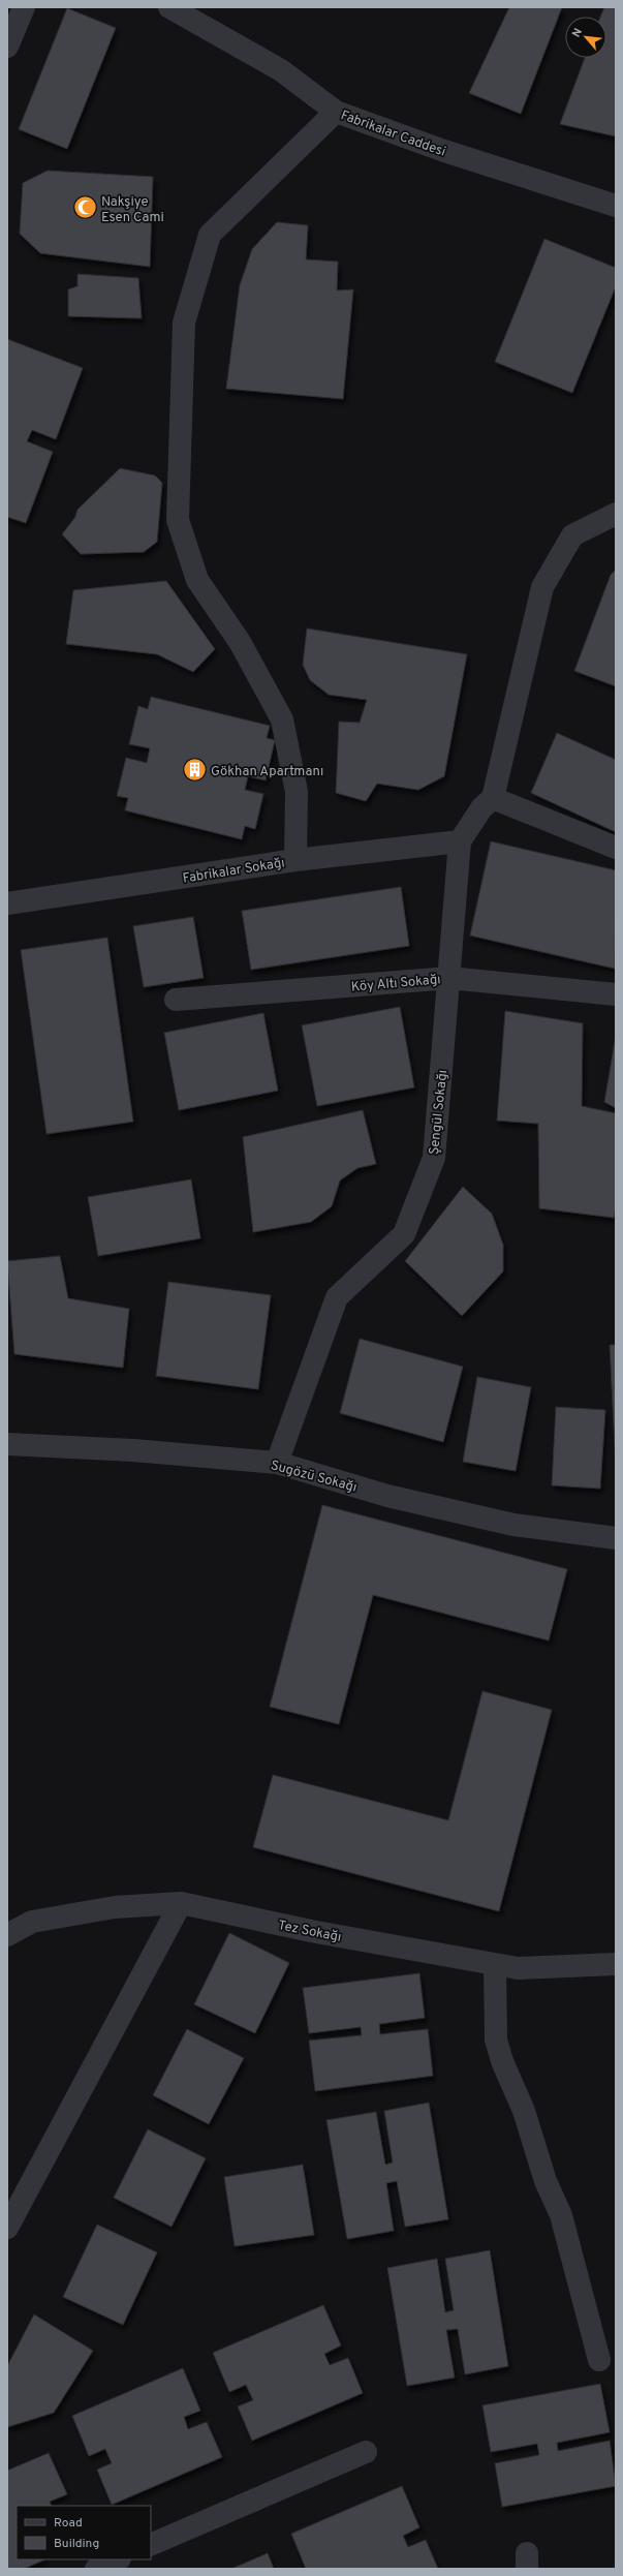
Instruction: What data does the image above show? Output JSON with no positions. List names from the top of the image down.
{
  "streets": {
    "street": [
      "Fabrikalar Caddesi",
      "Fabrikalar Sokağı",
      "Köy Altı Sokağı",
      "Şengül Sokağı",
      "Sugözü Sokağı",
      "Tez Sokağı"
    ]
  },
  "crossings": [
    ["Fabrikalar Sokağı", "Şengül Sokağı"],
    ["Köy Altı Sokağı", "Şengül Sokağı"],
    ["Şengül Sokağı", "Sugözü Sokağı"]
  ],
  "places": {
    "mosque": ["Nakşiye Esen Cami"],
    "building": ["Gökhan Apartmanı"]
  },
  "legend": ["Road", "Building"],
  "north": "top left"
}
